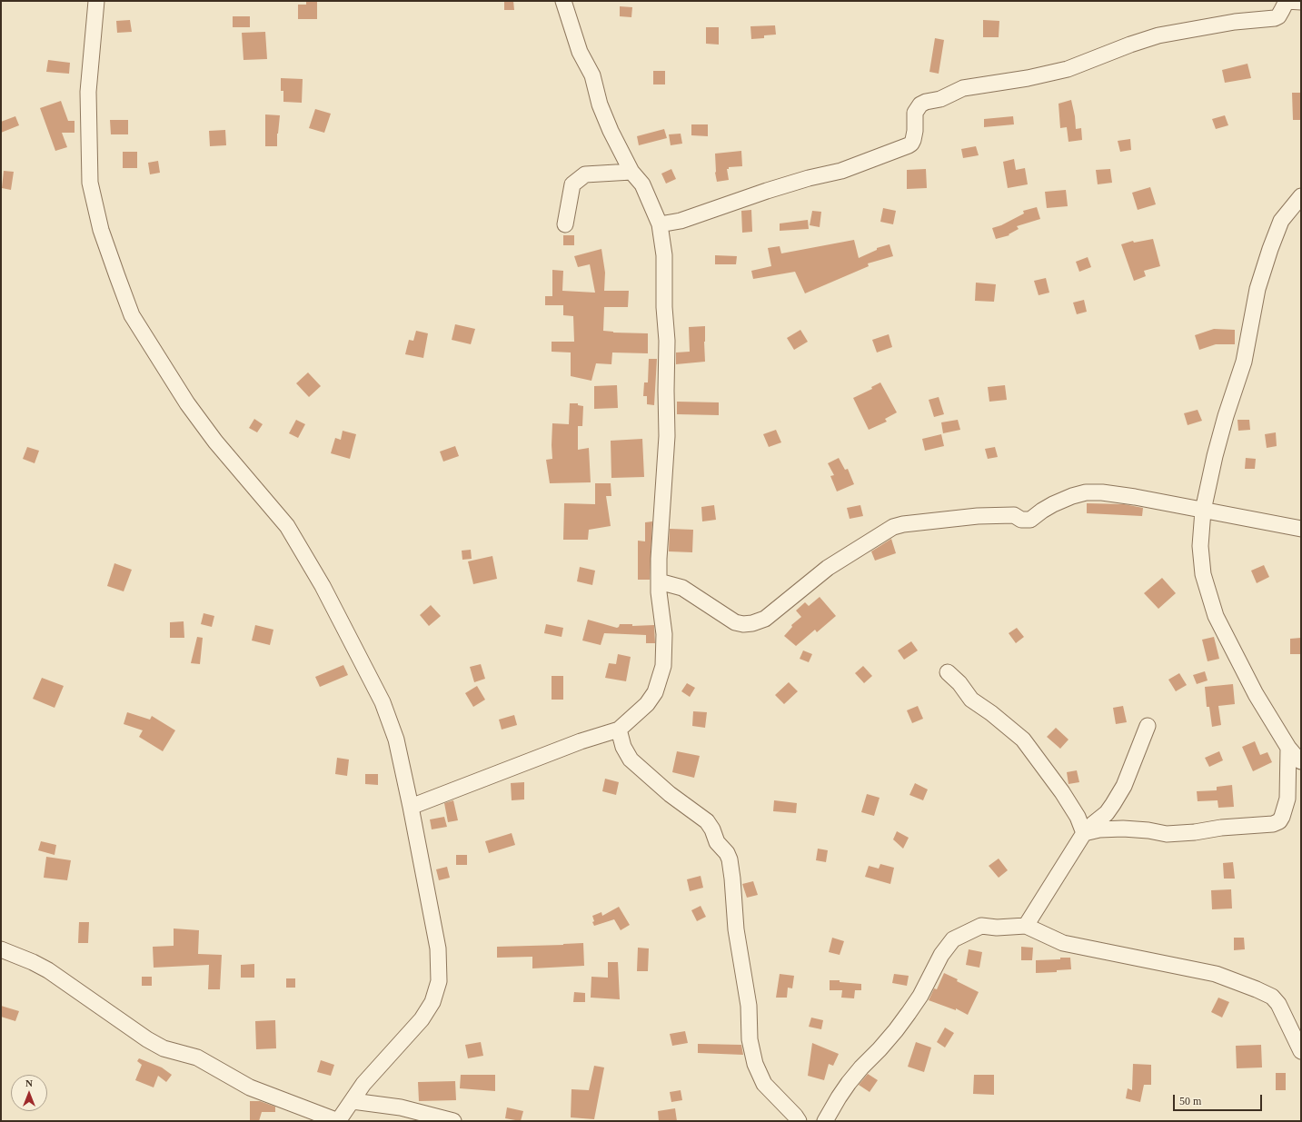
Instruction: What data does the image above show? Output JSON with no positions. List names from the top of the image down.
{
  "scale_bar": "50 m",
  "north": "top"
}
